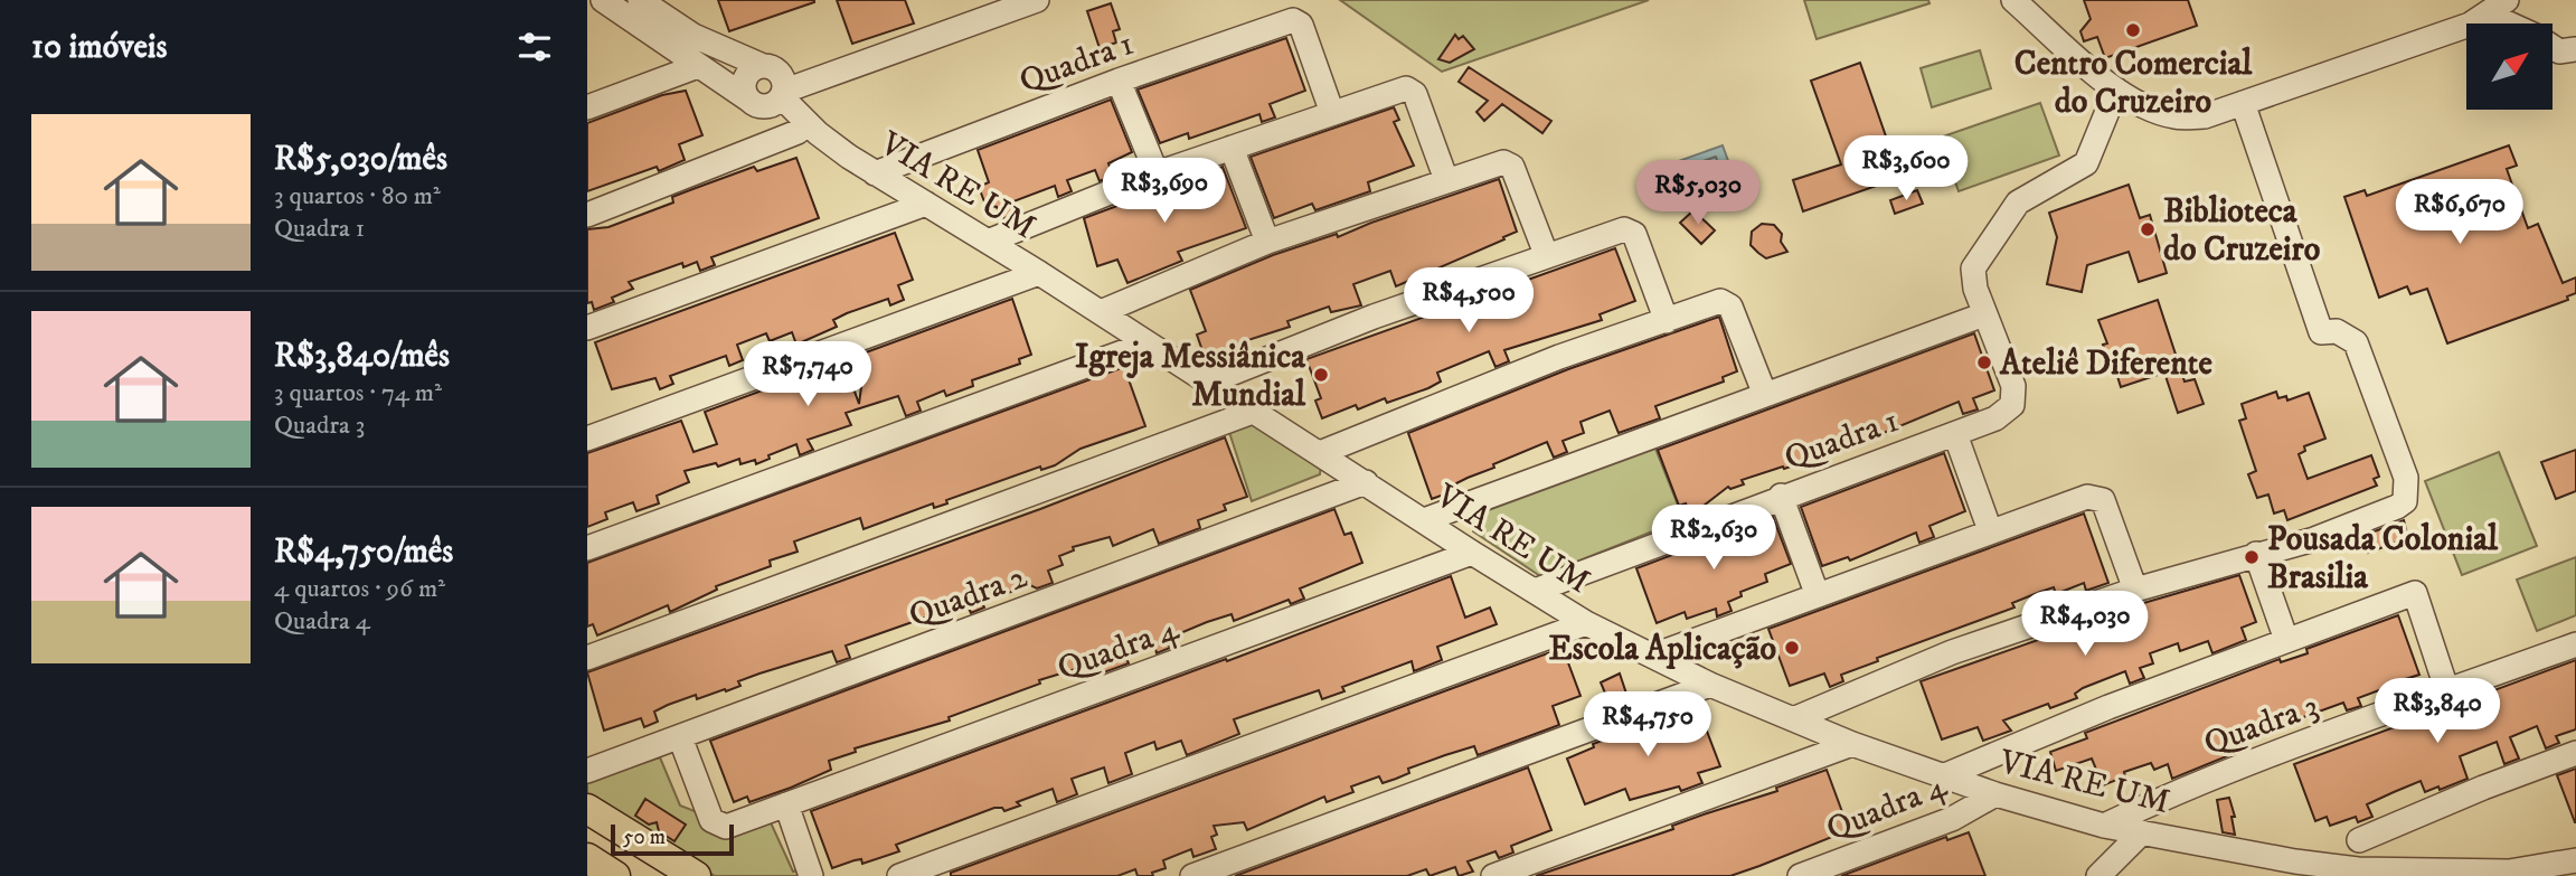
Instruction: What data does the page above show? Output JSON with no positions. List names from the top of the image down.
{
  "streets": {
    "street": [
      "Quadra 1",
      "VIA RE UM",
      "Quadra 2",
      "Quadra 4",
      "Quadra 3"
    ]
  },
  "crossings": [
    ["Quadra 1", "VIA RE UM"],
    ["VIA RE UM", "Quadra 2"],
    ["VIA RE UM", "Quadra 4"],
    ["VIA RE UM", "Quadra 3"],
    ["Quadra 2", "Quadra 4"]
  ],
  "places": [
    "Centro Comercial do Cruzeiro",
    "Biblioteca do Cruzeiro",
    "Ateliê Diferente",
    "Igreja Messiânica Mundial",
    "Pousada Colonial Brasilia",
    "Escola Aplicação"
  ],
  "scale_bar": "50 m",
  "north": "top right",
  "page": {
    "heading": "10 imóveis",
    "list": [
      {
        "name": "R$5,030/mês",
        "note": "3 quartos · 80 m² · Quadra 1"
      },
      {
        "name": "R$3,840/mês",
        "note": "3 quartos · 74 m² · Quadra 3"
      },
      {
        "name": "R$4,750/mês",
        "note": "4 quartos · 96 m² · Quadra 4"
      }
    ],
    "price": [
      "R$3,600",
      "R$3,690",
      "R$5,030",
      "R$6,670",
      "R$4,500",
      "R$7,740",
      "R$2,630",
      "R$4,030",
      "R$3,840",
      "R$4,750"
    ],
    "scale": "50 m"
  }
}
